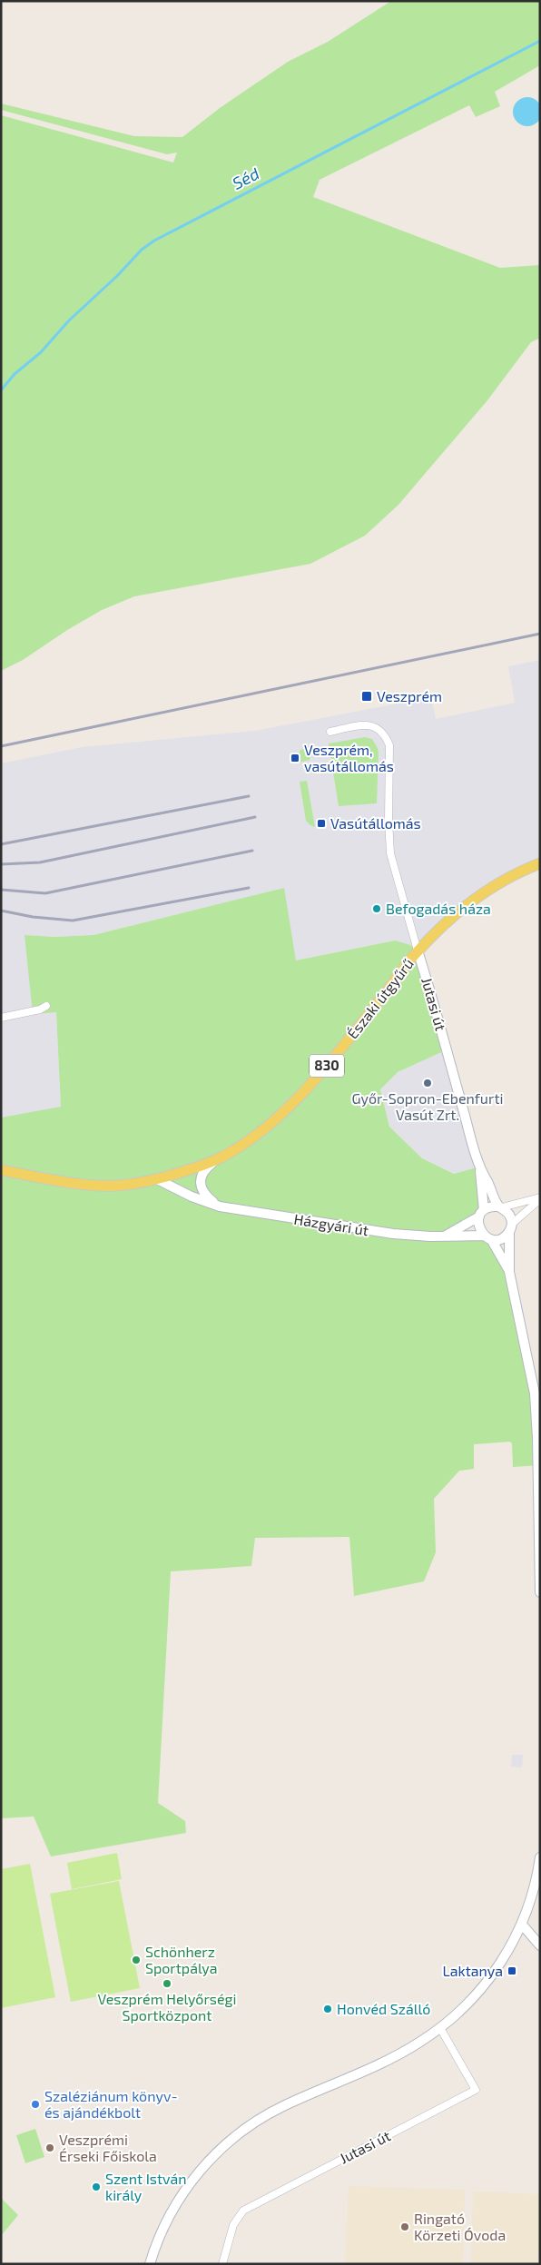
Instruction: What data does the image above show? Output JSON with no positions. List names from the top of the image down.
{
  "streets": {
    "main road": ["Északi útgyűrű", "830"],
    "street": ["Jutasi út", "Házgyári út"]
  },
  "crossings": [
    ["Északi útgyűrű", "Jutasi út"],
    ["Északi útgyűrű", "830"],
    ["Északi útgyűrű", "Házgyári út"],
    ["Jutasi út", "Házgyári út"],
    ["830", "Házgyári út"]
  ],
  "water": ["Séd"],
  "places": {
    "transit": [
      "Veszprém",
      "Veszprém, vasútállomás",
      "Vasútállomás",
      "Laktanya"
    ],
    "other": [
      "Befogadás háza",
      "Győr-Sopron-Ebenfurti Vasút Zrt.",
      "Schönherz Sportpálya",
      "Veszprém Helyőrségi Sportközpont",
      "Honvéd Szálló",
      "Szaléziánum könyv- és ajándékbolt",
      "Veszprémi Érseki Főiskola",
      "Szent István király",
      "Ringató Körzeti Óvoda"
    ]
  }
}
